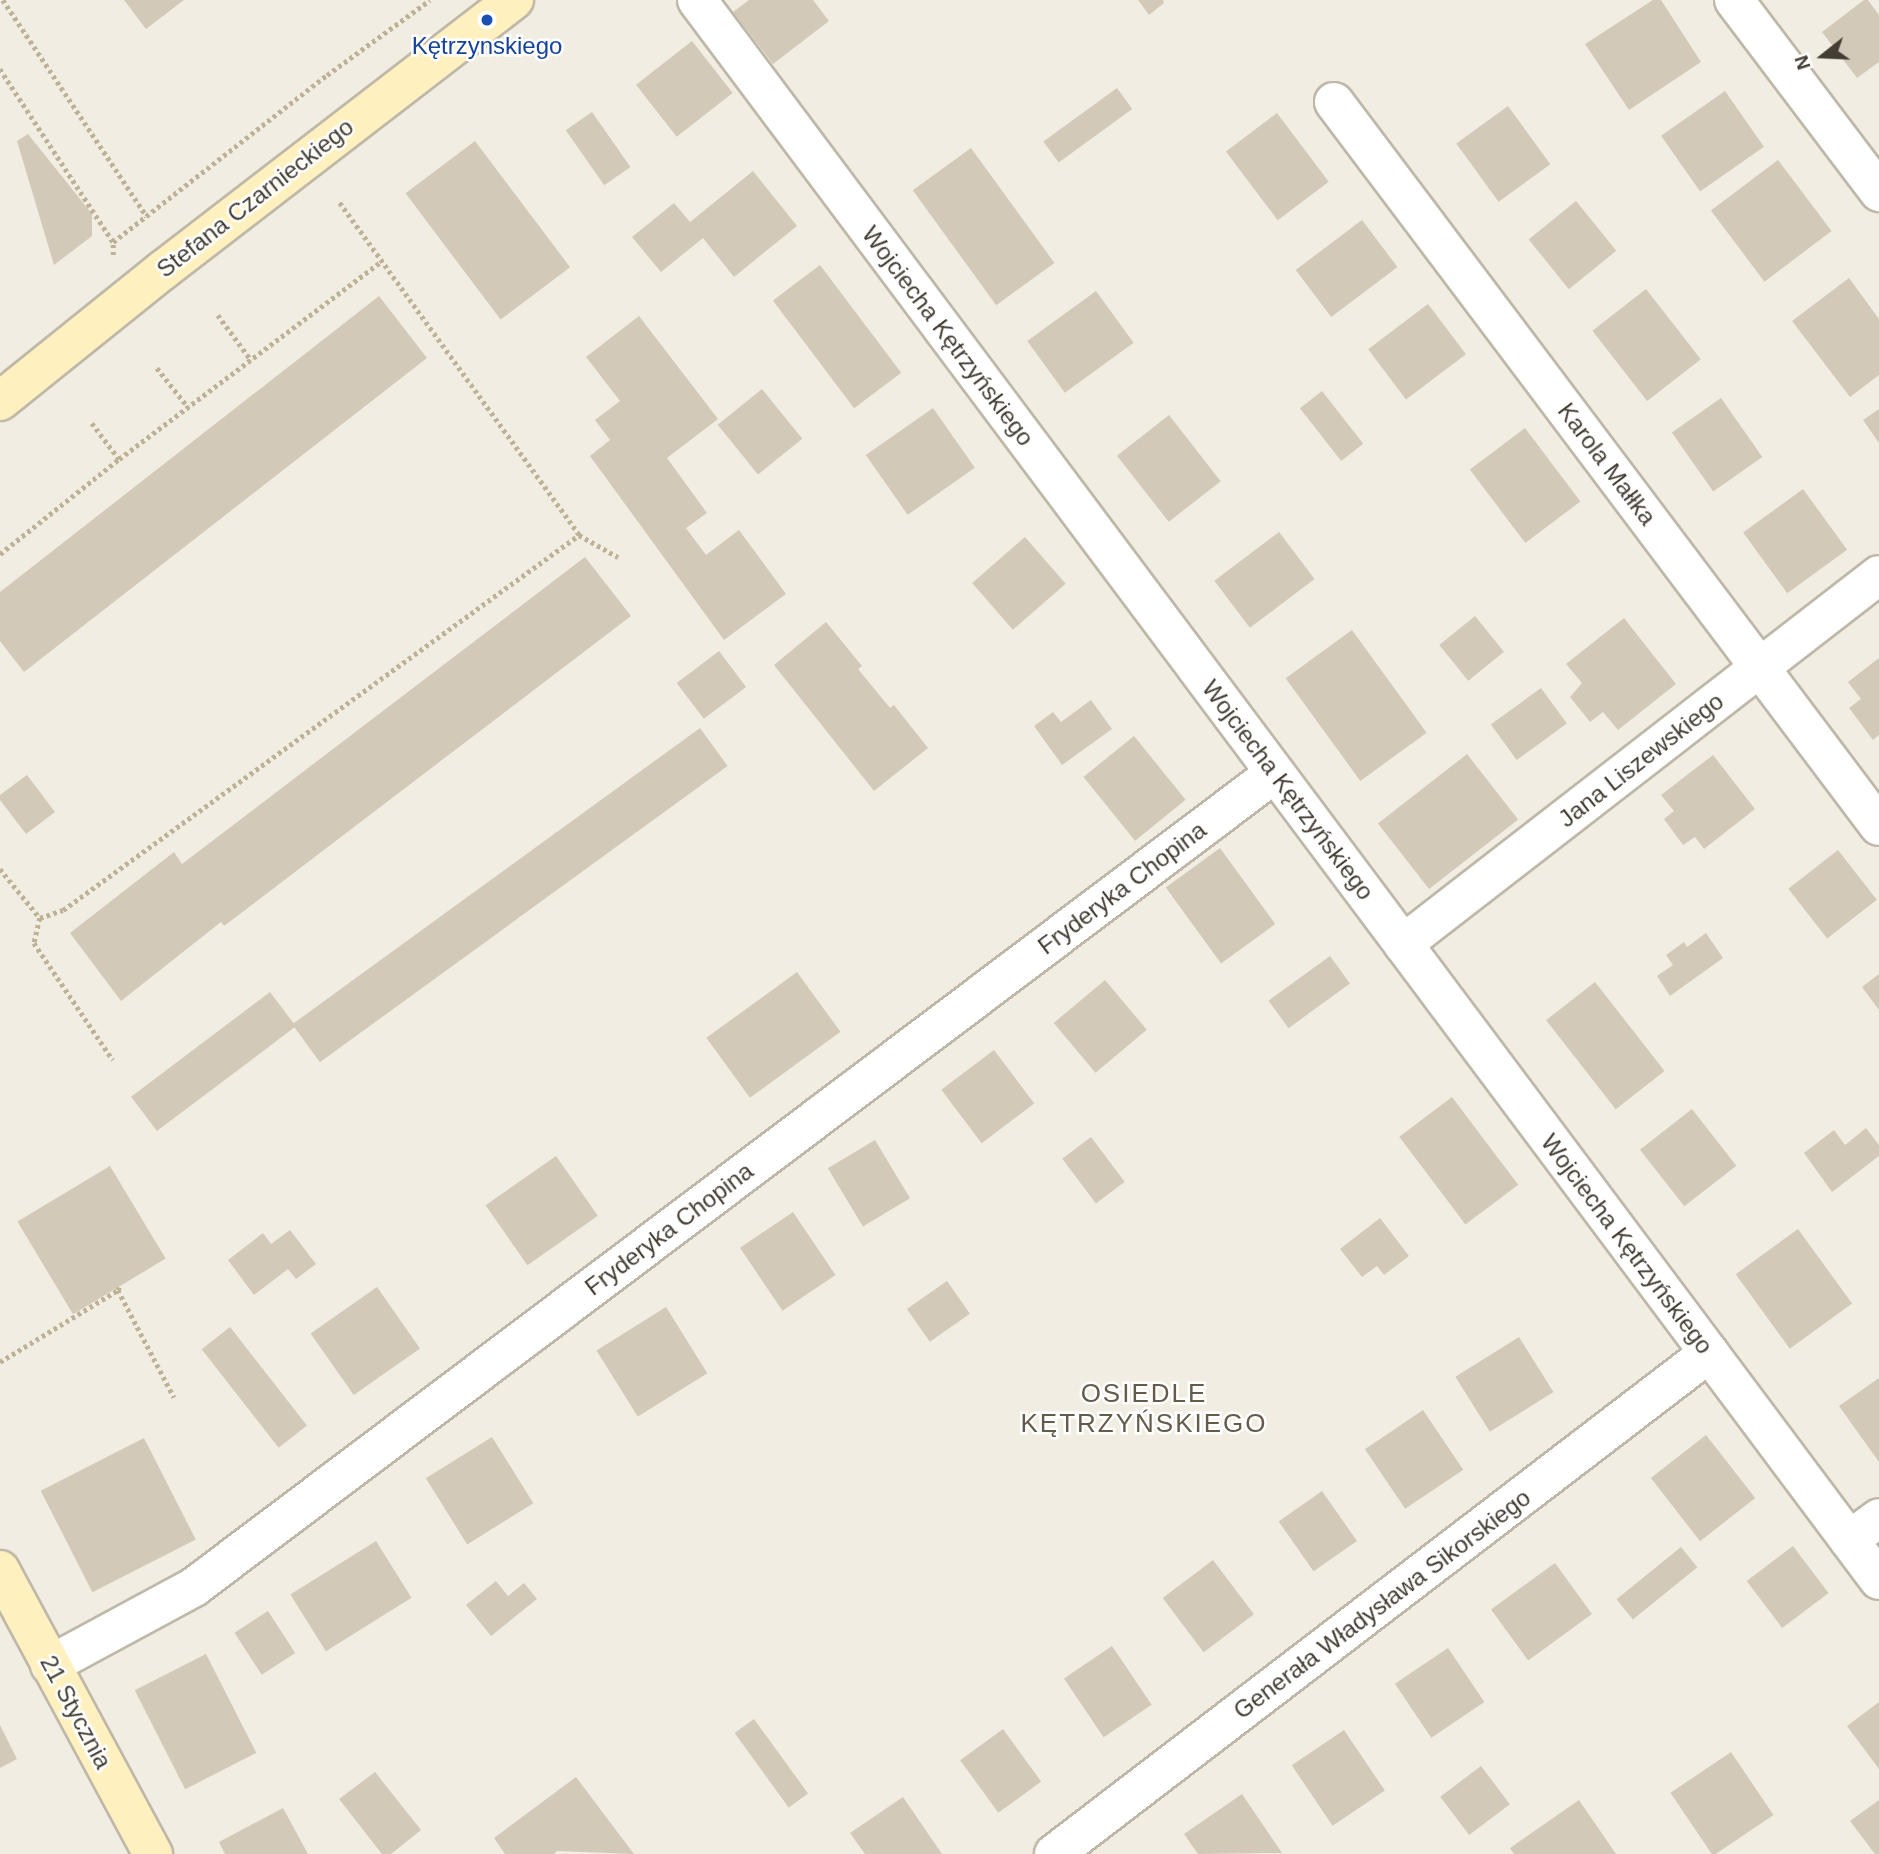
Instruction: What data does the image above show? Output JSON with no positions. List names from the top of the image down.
{
  "streets": {
    "street": [
      "Stefana Czarnieckiego",
      "Wojciecha Kętrzyńskiego",
      "Karola Małłka",
      "Jana Liszewskiego",
      "Fryderyka Chopina",
      "Generała Władysława Sikorskiego",
      "21 Stycznia"
    ]
  },
  "crossings": [
    ["Wojciecha Kętrzyńskiego", "Jana Liszewskiego"],
    ["Wojciecha Kętrzyńskiego", "Fryderyka Chopina"],
    ["Wojciecha Kętrzyńskiego", "Generała Władysława Sikorskiego"],
    ["Karola Małłka", "Jana Liszewskiego"],
    ["Fryderyka Chopina", "21 Stycznia"]
  ],
  "districts": ["OSIEDLE KĘTRZYŃSKIEGO"],
  "places": ["Kętrzynskiego"],
  "north": "left"
}
